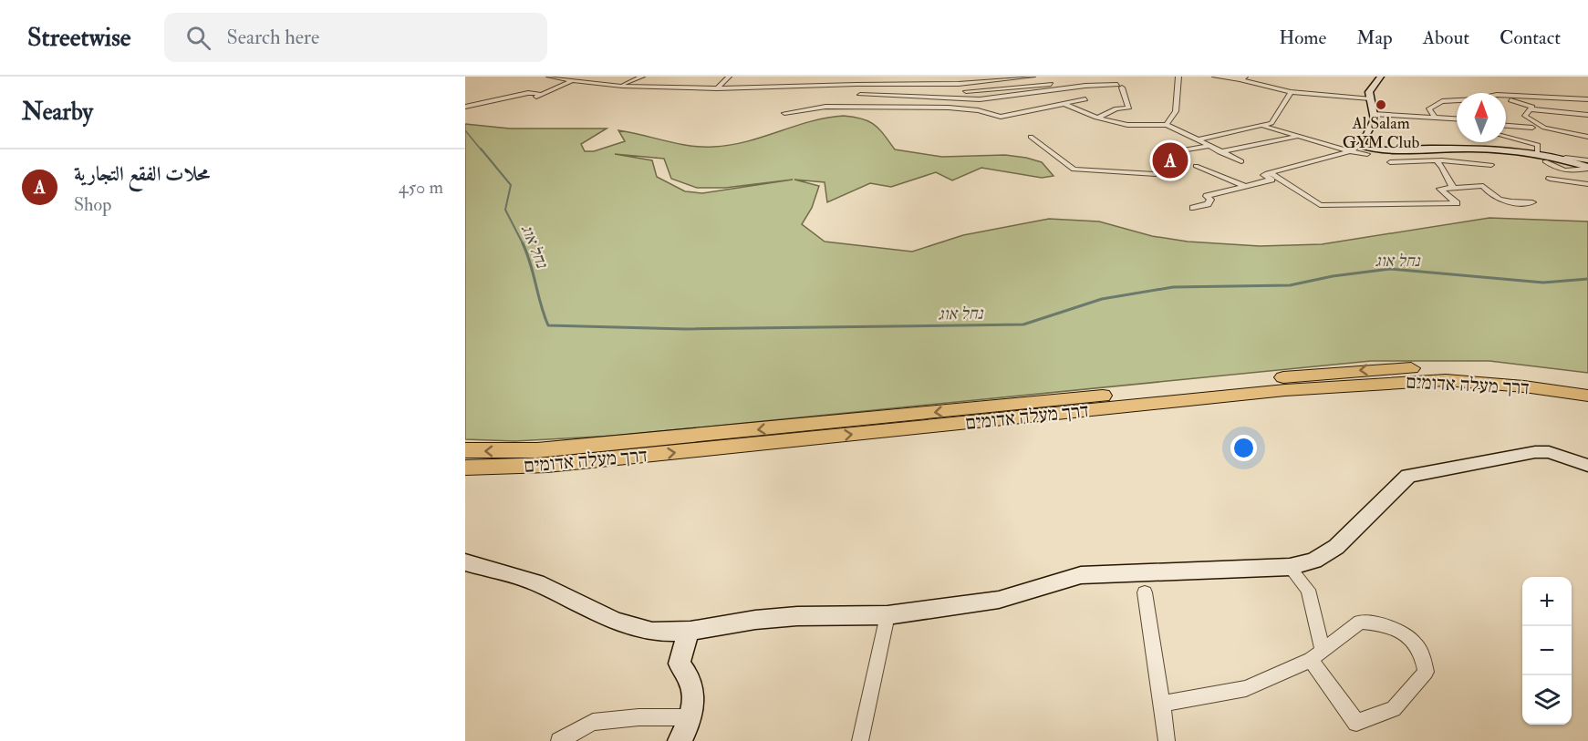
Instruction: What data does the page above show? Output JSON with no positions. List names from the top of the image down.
{
  "streets": {
    "highway": ["דרך מעלה אדומים"]
  },
  "water": ["נחל אוג"],
  "places": ["Al Salam GYM Club"],
  "north": "top",
  "page": {
    "header": "Streetwise",
    "search": "Search here",
    "nav": [
      "Home",
      "Map",
      "About",
      "Contact"
    ],
    "heading": "Nearby",
    "pins": "A",
    "list": [
      {
        "mark": "A",
        "name": "محلات الفقع التجارية",
        "note": "Shop",
        "value": "450 m"
      }
    ],
    "map_buttons": ["+", "−"]
  }
}
